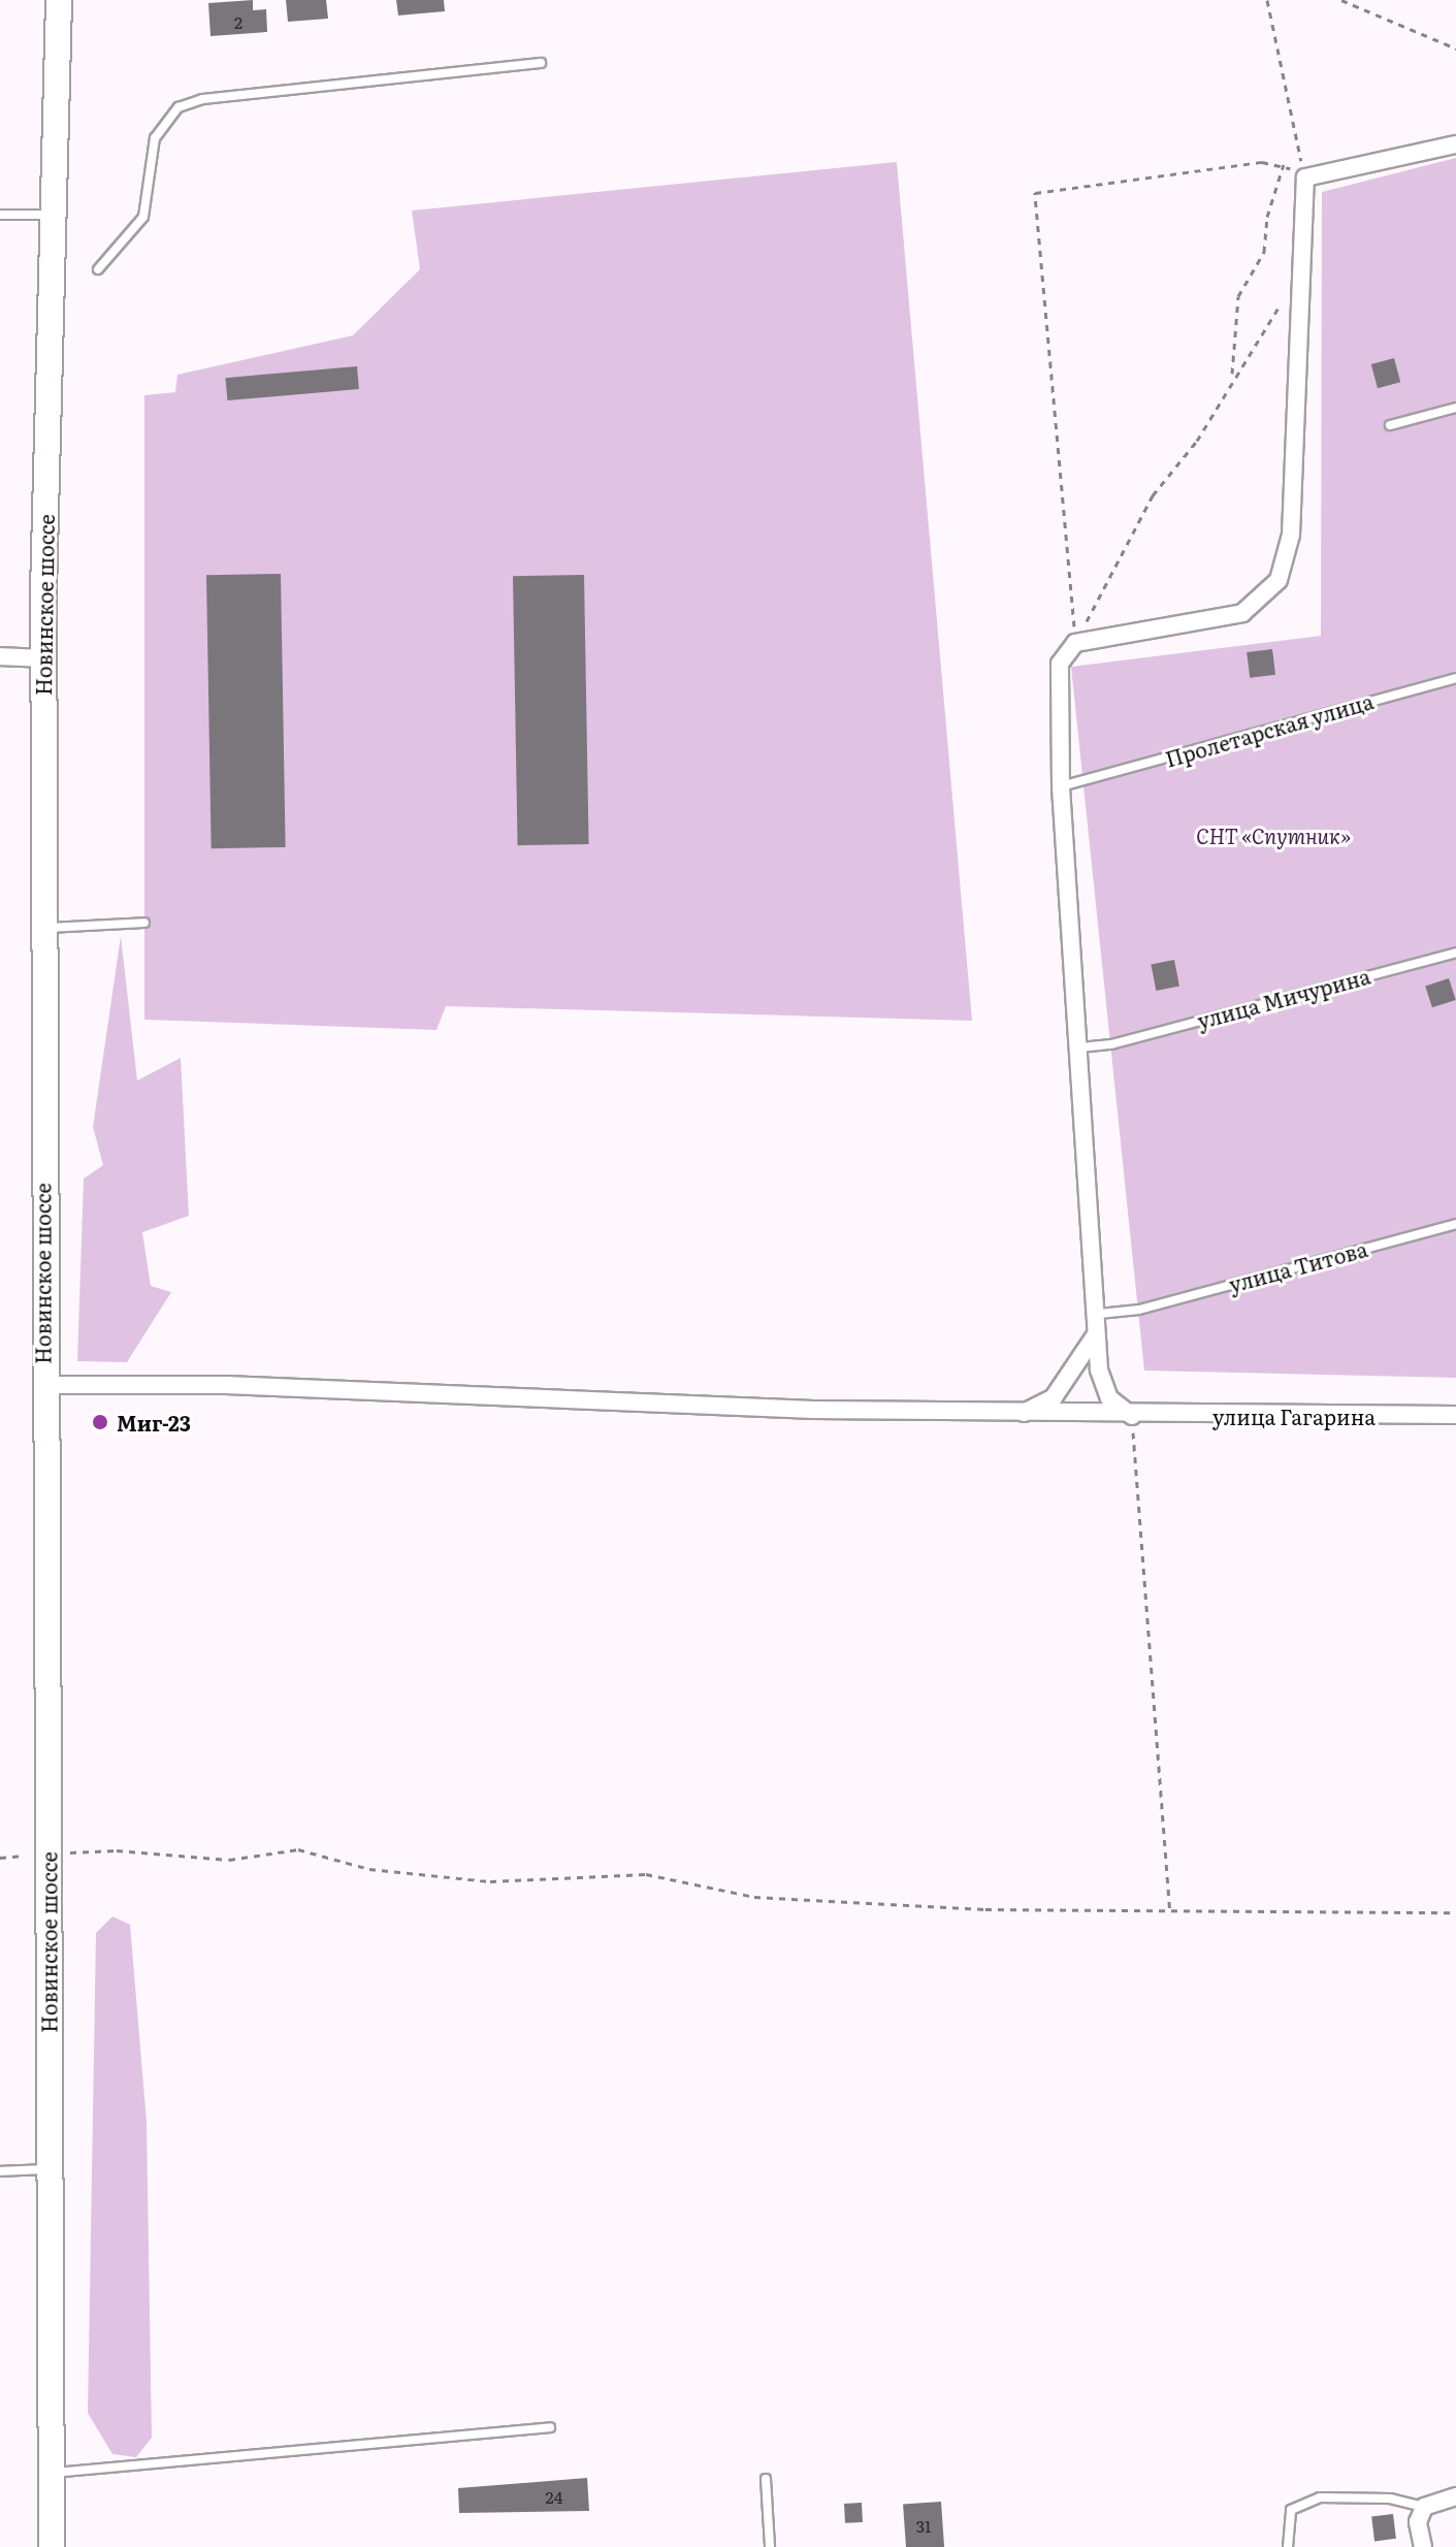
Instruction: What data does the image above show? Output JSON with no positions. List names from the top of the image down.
{
  "streets": {
    "main road": ["Новинское шоссе"],
    "street": ["улица Гагарина"],
    "lane": ["Пролетарская улица", "улица Мичурина", "улица Титова"]
  },
  "crossings": [
    ["Новинское шоссе", "улица Гагарина"]
  ],
  "parks": ["СНТ «Спутник»"],
  "places": ["Миг-23"],
  "house_numbers": ["2", "24", "31"]
}
